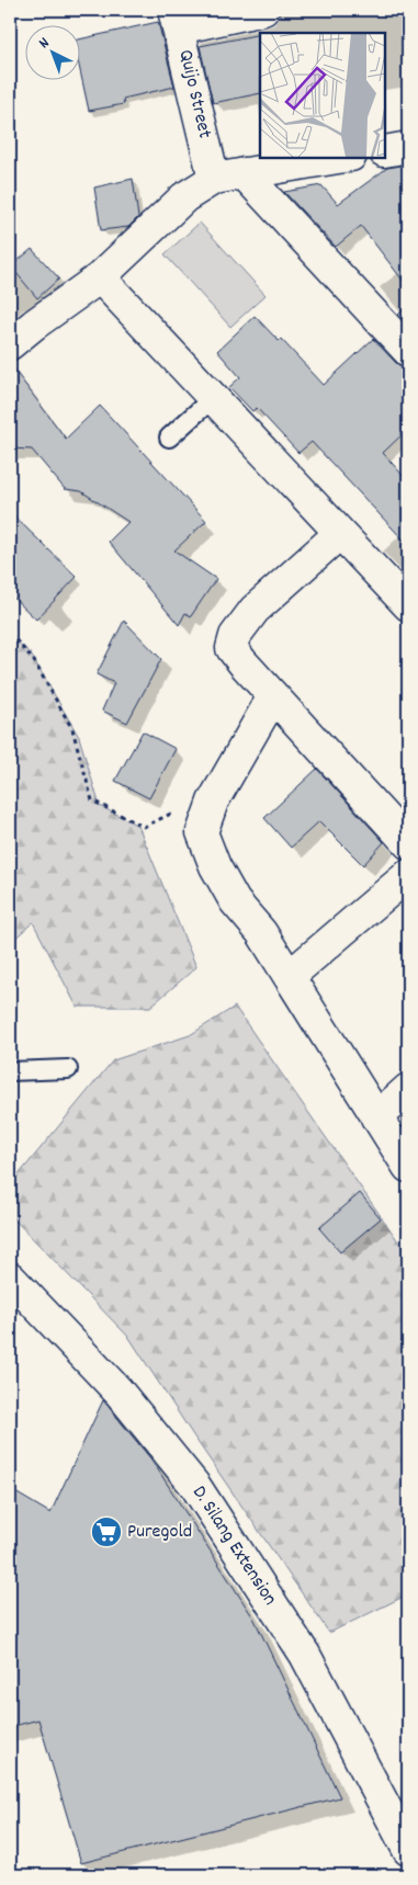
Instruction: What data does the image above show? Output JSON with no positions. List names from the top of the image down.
{
  "streets": {
    "street": ["Quijo Street", "D. Silang Extension"]
  },
  "places": {
    "supermarket": ["Puregold"]
  },
  "north": "top left"
}
